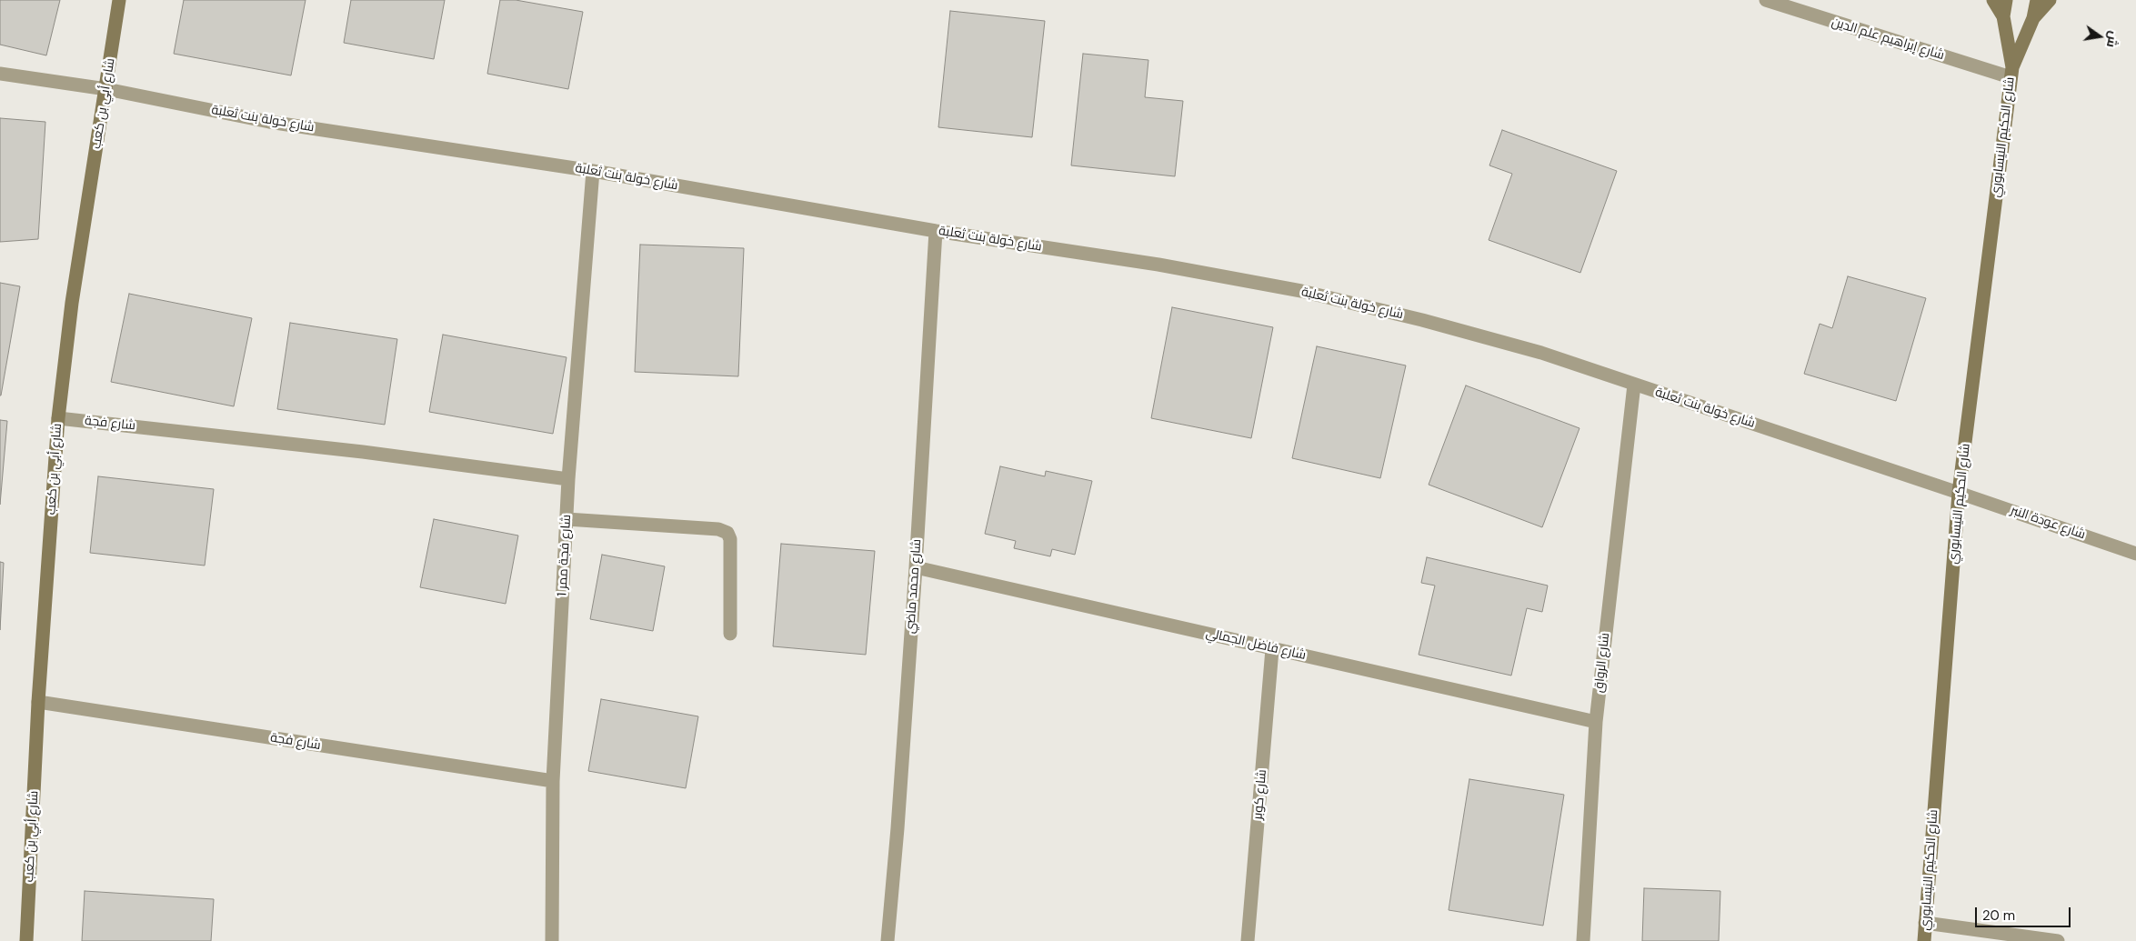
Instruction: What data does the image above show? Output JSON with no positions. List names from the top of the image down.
{
  "streets": {
    "street": [
      "شارع إبراهيم علم الدين",
      "شارع أبي بن كعب",
      "شارع خولة بنت ثعلبة",
      "شارع الحكيم النيسابوري",
      "شارع فجة",
      "شارع عودة النبر",
      "شارع فجة ممر 1",
      "شارع محمد ماضي",
      "شارع فاضل الجمالي",
      "شارع الرواق",
      "شارع كوبر"
    ]
  },
  "crossings": [
    ["شارع إبراهيم علم الدين", "شارع الحكيم النيسابوري"],
    ["شارع أبي بن كعب", "شارع خولة بنت ثعلبة"],
    ["شارع أبي بن كعب", "شارع فجة"],
    ["شارع خولة بنت ثعلبة", "شارع الحكيم النيسابوري"],
    ["شارع خولة بنت ثعلبة", "شارع عودة النبر"],
    ["شارع خولة بنت ثعلبة", "شارع فجة ممر 1"],
    ["شارع خولة بنت ثعلبة", "شارع محمد ماضي"],
    ["شارع خولة بنت ثعلبة", "شارع الرواق"],
    ["شارع الحكيم النيسابوري", "شارع عودة النبر"],
    ["شارع فجة", "شارع فجة ممر 1"],
    ["شارع محمد ماضي", "شارع فاضل الجمالي"],
    ["شارع فاضل الجمالي", "شارع الرواق"],
    ["شارع فاضل الجمالي", "شارع كوبر"]
  ],
  "scale_bar": "20 m",
  "north": "right"
}
